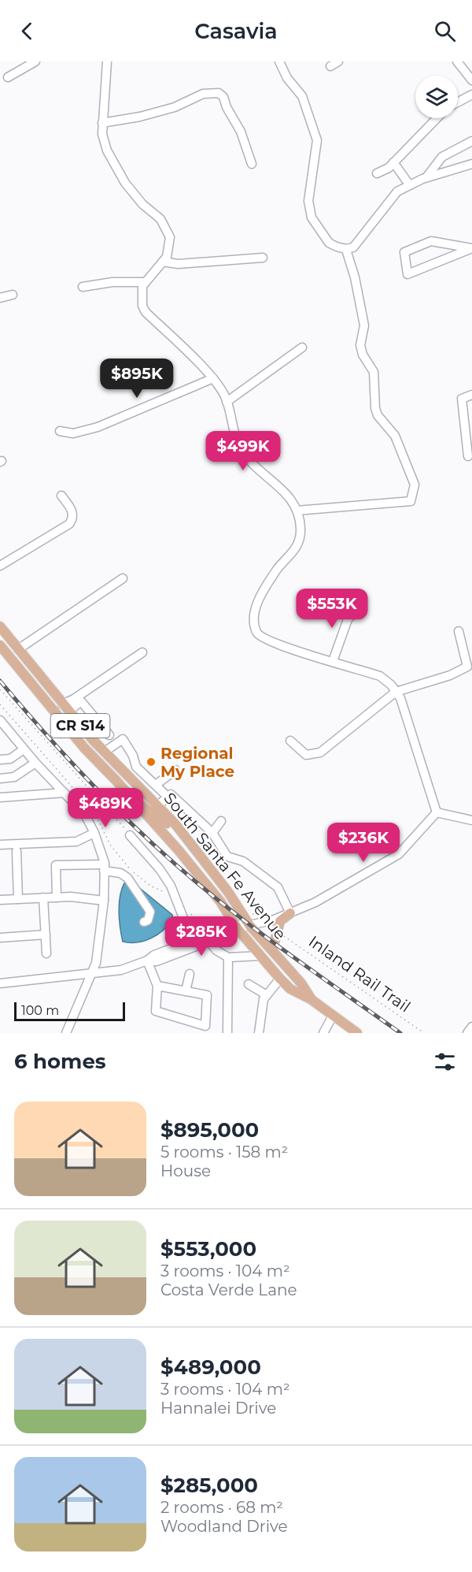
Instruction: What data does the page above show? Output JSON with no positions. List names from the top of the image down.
{
  "streets": {
    "main road": ["CR S14", "South Santa Fe Avenue"],
    "path": ["Inland Rail Trail"]
  },
  "places": ["Regional My Place"],
  "scale_bar": "100 m",
  "page": {
    "header": "Casavia",
    "price": [
      "$895K",
      "$499K",
      "$553K",
      "$489K",
      "$236K",
      "$285K"
    ],
    "scale": "100 m",
    "heading": "6 homes",
    "list": [
      {
        "name": "$895,000",
        "note": "5 rooms · 158 m² · House"
      },
      {
        "name": "$553,000",
        "note": "3 rooms · 104 m² · Costa Verde Lane"
      },
      {
        "name": "$489,000",
        "note": "3 rooms · 104 m² · Hannalei Drive"
      },
      {
        "name": "$285,000",
        "note": "2 rooms · 68 m² · Woodland Drive"
      }
    ]
  }
}
